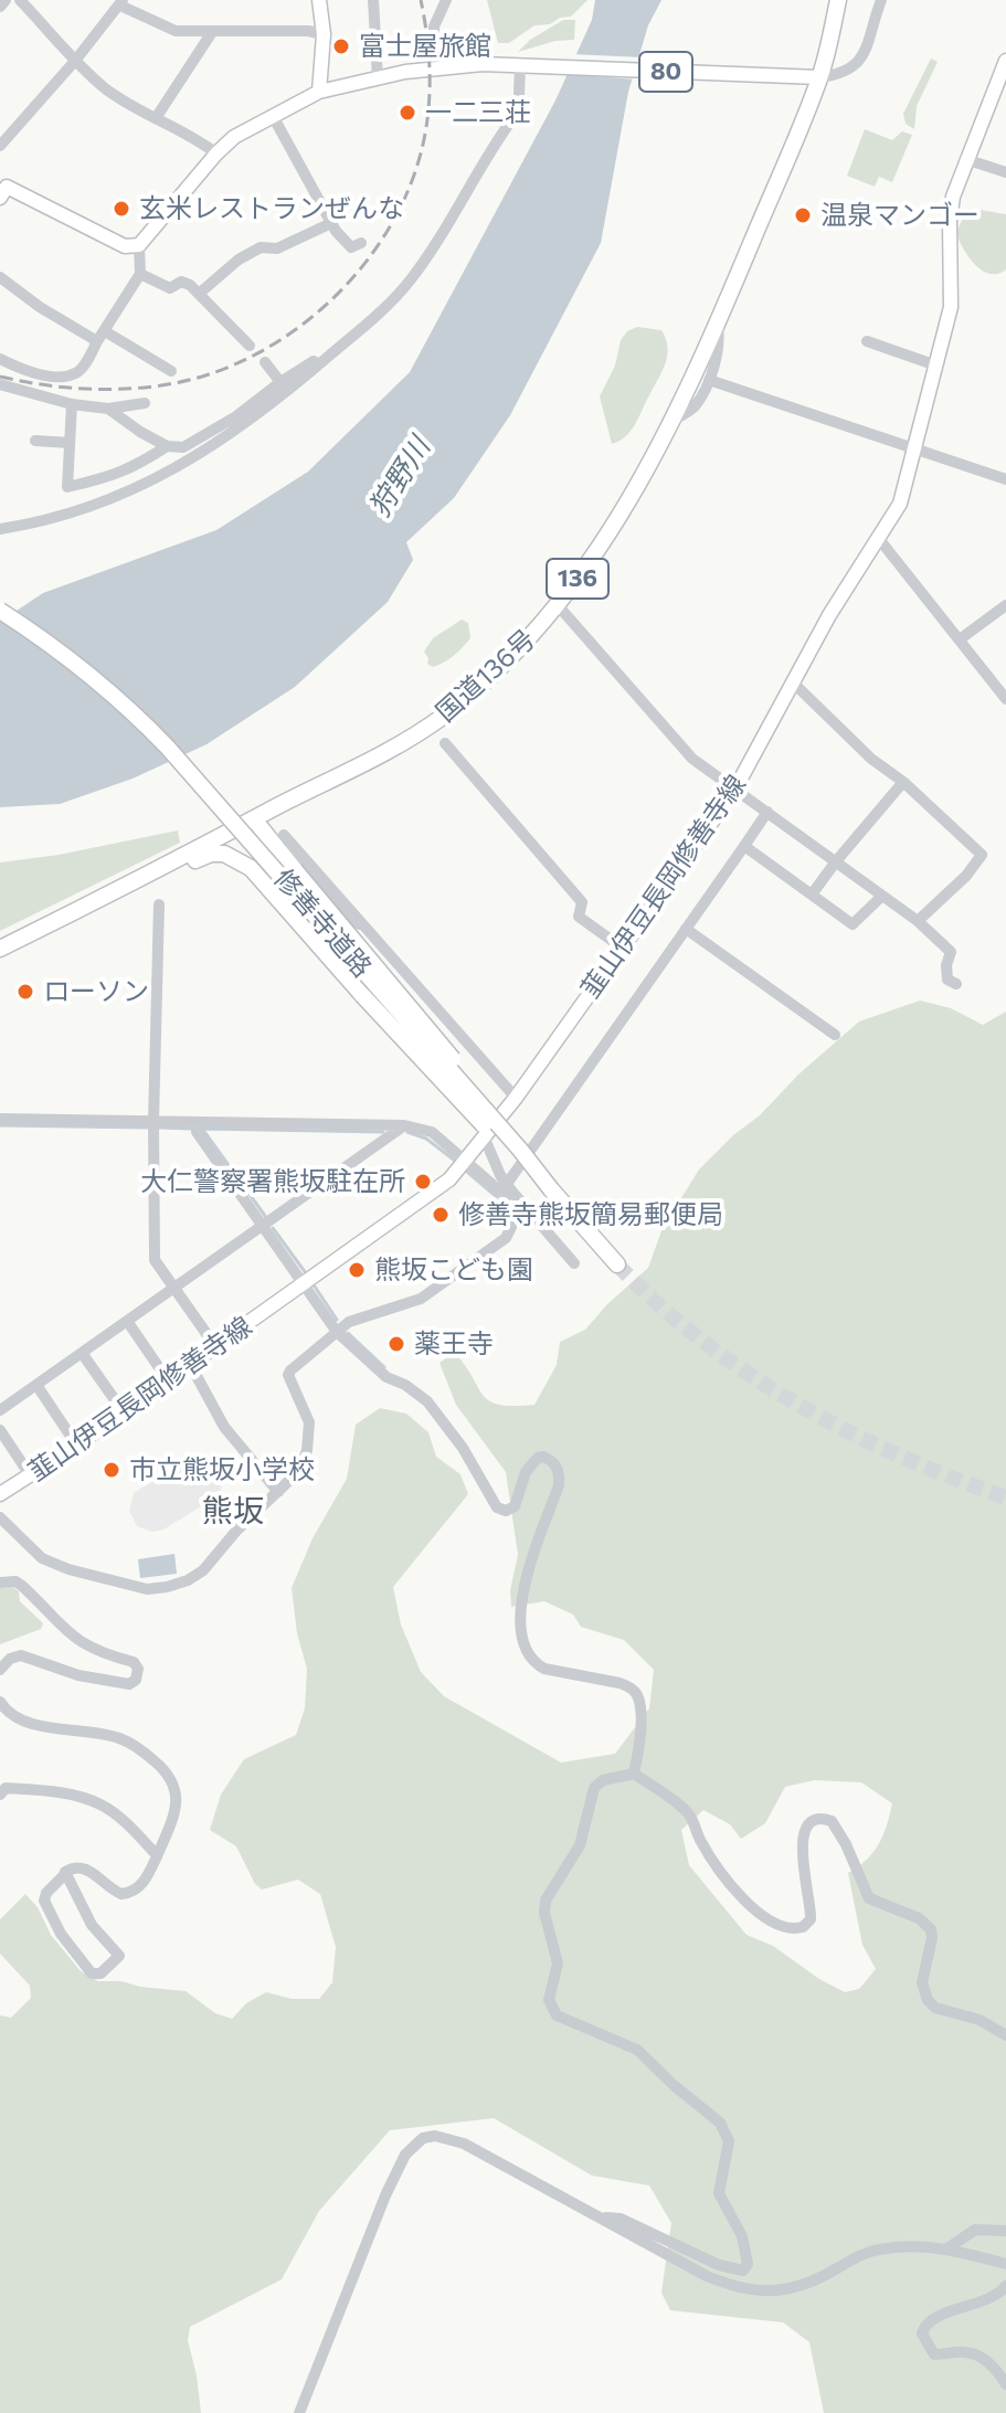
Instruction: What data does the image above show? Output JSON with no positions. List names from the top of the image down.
{
  "streets": {
    "highway": ["136", "国道136号", "修善寺道路"],
    "main road": ["80", "韮山伊豆長岡修善寺線"]
  },
  "crossings": [
    ["80", "国道136号"]
  ],
  "districts": ["熊坂"],
  "water": ["狩野川"],
  "places": [
    "富士屋旅館",
    "一二三荘",
    "玄米レストランぜんな",
    "温泉マンゴー",
    "ローソン",
    "大仁警察署熊坂駐在所",
    "修善寺熊坂簡易郵便局",
    "熊坂こども園",
    "薬王寺",
    "市立熊坂小学校"
  ]
}
